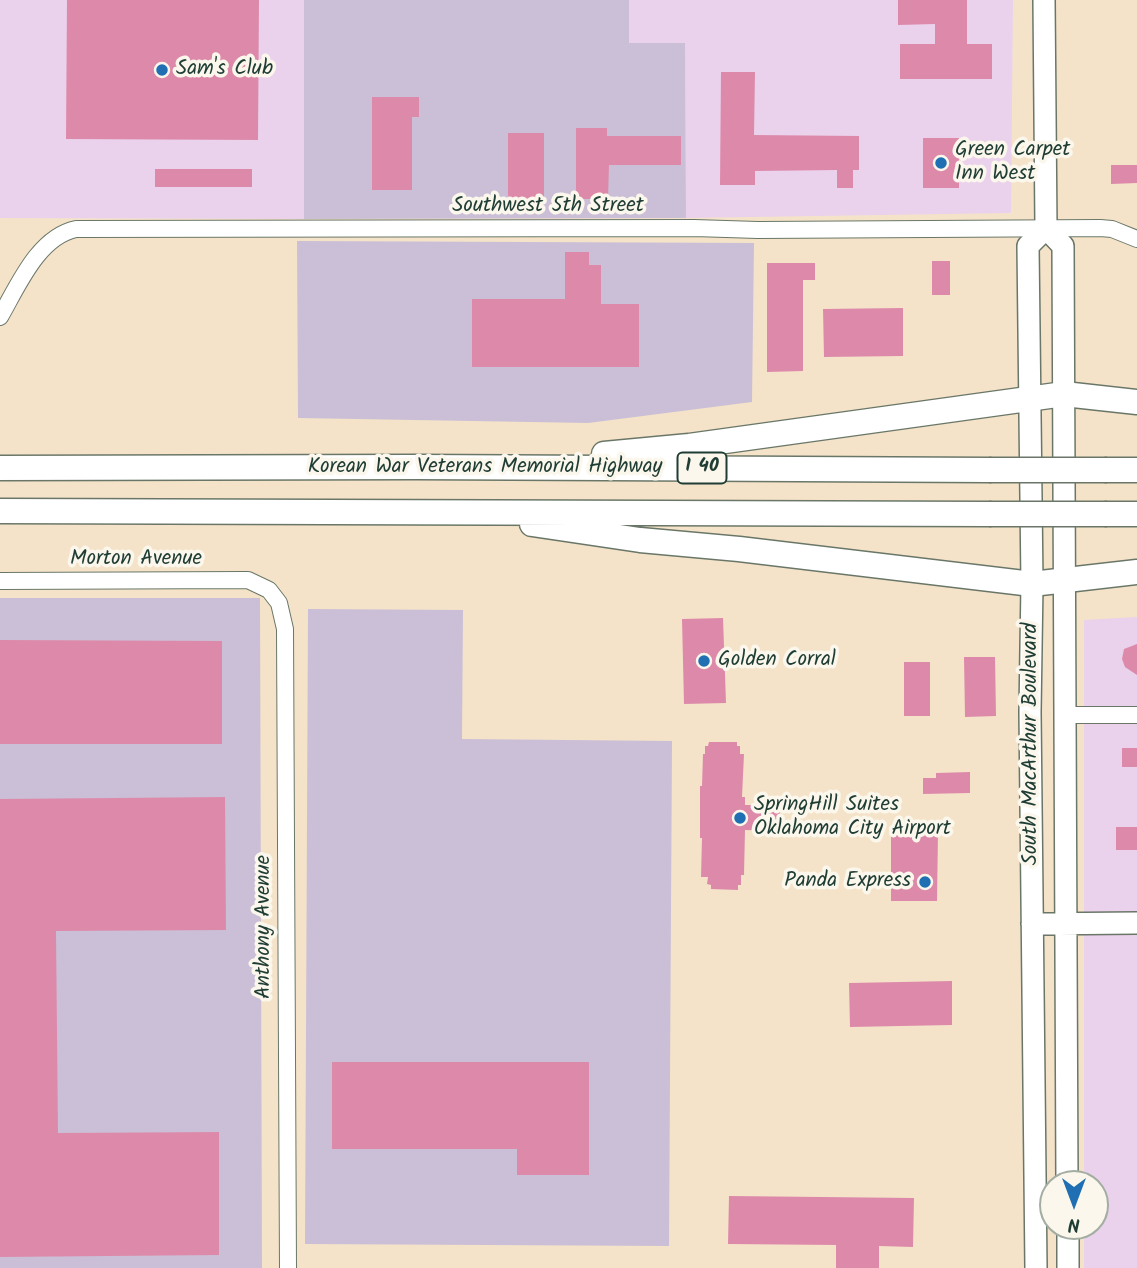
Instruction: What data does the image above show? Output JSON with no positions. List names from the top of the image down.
{
  "streets": {
    "highway": ["Korean War Veterans Memorial Highway", "I 40"],
    "main road": ["South MacArthur Boulevard"],
    "street": ["Southwest 5th Street", "Morton Avenue", "Anthony Avenue"]
  },
  "crossings": [
    ["Southwest 5th Street", "South MacArthur Boulevard"],
    ["Morton Avenue", "Anthony Avenue"]
  ],
  "places": [
    "Sam's Club",
    "Green Carpet Inn West",
    "Golden Corral",
    "SpringHill Suites Oklahoma City Airport",
    "Panda Express"
  ],
  "north": "bottom"
}
